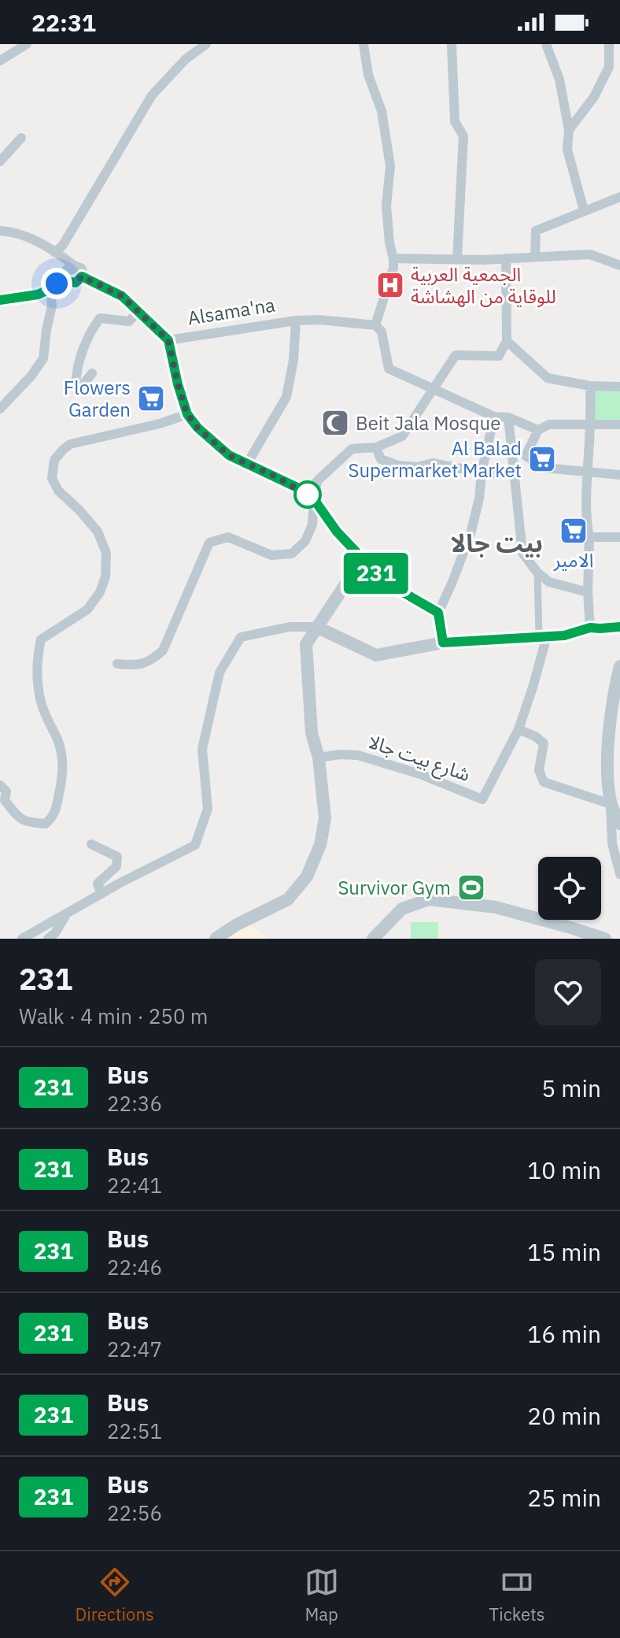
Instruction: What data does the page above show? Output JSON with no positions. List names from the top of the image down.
{
  "streets": {
    "street": ["Alsama'na", "شارع بيت جالا"]
  },
  "districts": ["بيت جالا"],
  "places": {
    "hospital": ["الجمعية العربية للوقاية من الهشاشة"],
    "supermarket": ["Flowers Garden", "Al Balad Supermarket Market", "الامير"],
    "mosque": ["Beit Jala Mosque"],
    "sports": ["Survivor Gym"]
  },
  "lines": ["bus line 231"],
  "page": {
    "status": "22:31",
    "on_map": "231",
    "heading": ["231", "Walk · 4 min · 250 m"],
    "list": [
      {
        "mark": "231",
        "name": "Bus",
        "note": "22:36",
        "value": "5 min"
      },
      {
        "mark": "231",
        "name": "Bus",
        "note": "22:41",
        "value": "10 min"
      },
      {
        "mark": "231",
        "name": "Bus",
        "note": "22:46",
        "value": "15 min"
      },
      {
        "mark": "231",
        "name": "Bus",
        "note": "22:47",
        "value": "16 min"
      },
      {
        "mark": "231",
        "name": "Bus",
        "note": "22:51",
        "value": "20 min"
      },
      {
        "mark": "231",
        "name": "Bus",
        "note": "22:56",
        "value": "25 min"
      }
    ],
    "tabs": ["Directions", "Map", "Tickets"]
  }
}
